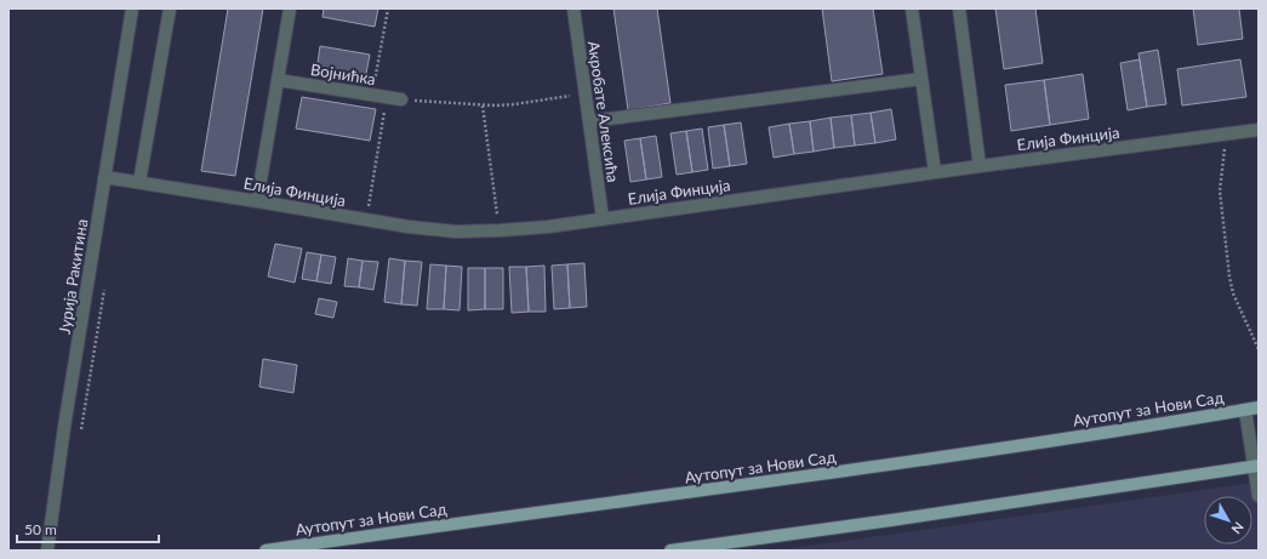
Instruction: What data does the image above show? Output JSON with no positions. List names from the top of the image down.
{
  "streets": {
    "main road": ["Аутопут за Нови Сад"],
    "street": [
      "Војнићка",
      "Акробате Алексића",
      "Елија Финција",
      "Јурија Ракитина"
    ]
  },
  "crossings": [
    ["Акробате Алексића", "Елија Финција"],
    ["Елија Финција", "Јурија Ракитина"]
  ],
  "scale_bar": "50 m",
  "north": "bottom right"
}
